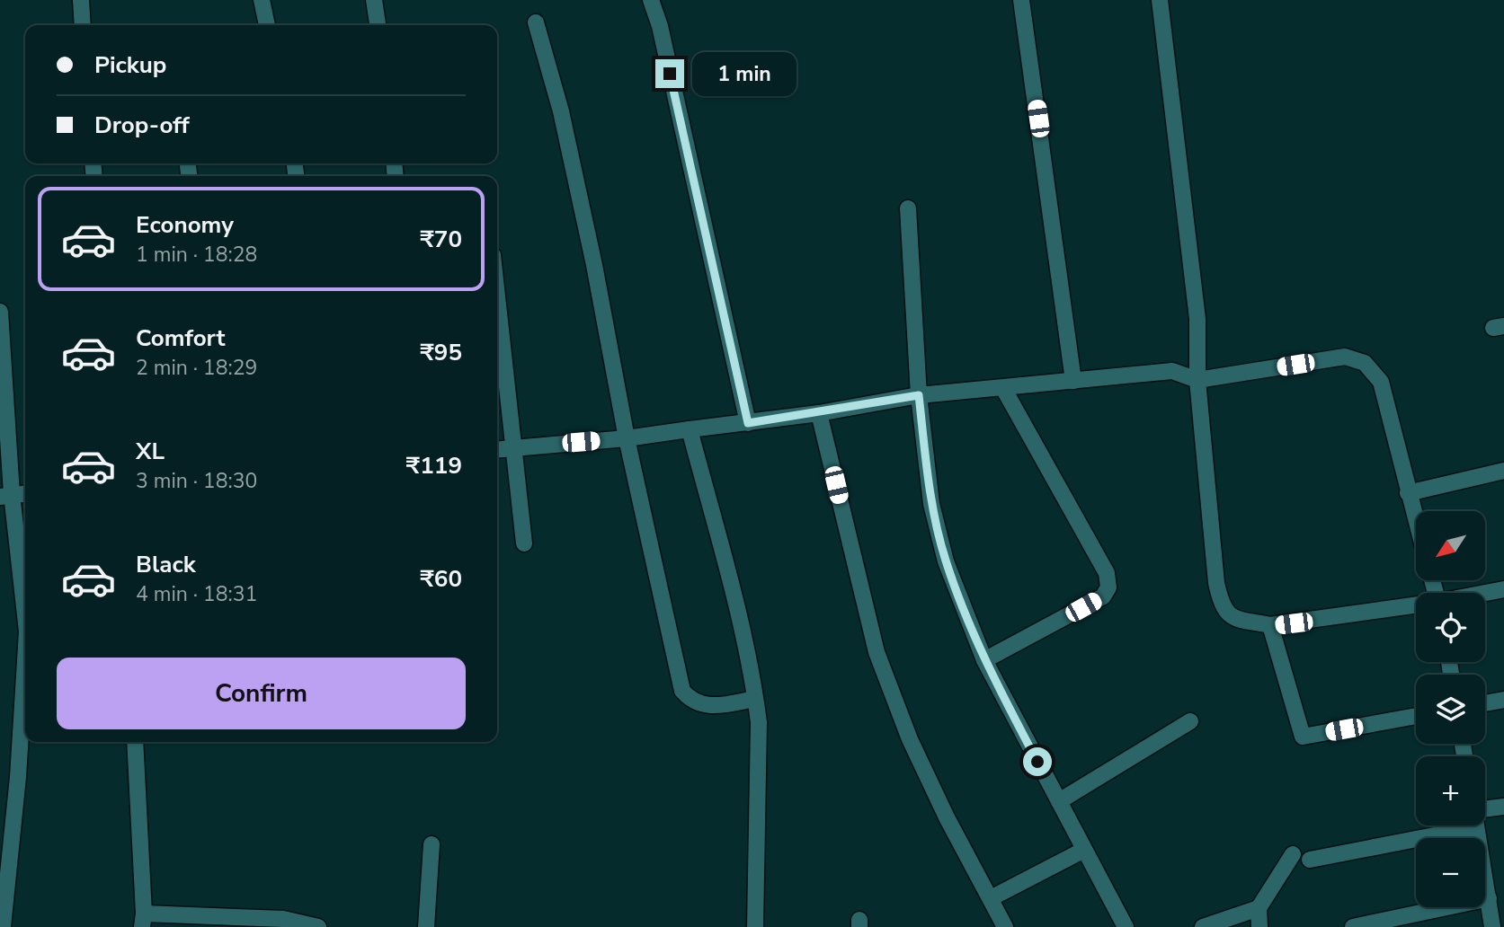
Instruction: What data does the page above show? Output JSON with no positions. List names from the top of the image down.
{
  "north": "bottom left",
  "page": {
    "banner": ["Pickup", "Drop-off"],
    "bubble": "1 min",
    "list": [
      {
        "name": "Economy",
        "note": "1 min · 18:28",
        "value": "₹70"
      },
      {
        "name": "Comfort",
        "note": "2 min · 18:29",
        "value": "₹95"
      },
      {
        "name": "XL",
        "note": "3 min · 18:30",
        "value": "₹119"
      },
      {
        "name": "Black",
        "note": "4 min · 18:31",
        "value": "₹60"
      }
    ],
    "map_buttons": ["+", "−"],
    "buttons": "Confirm"
  }
}
